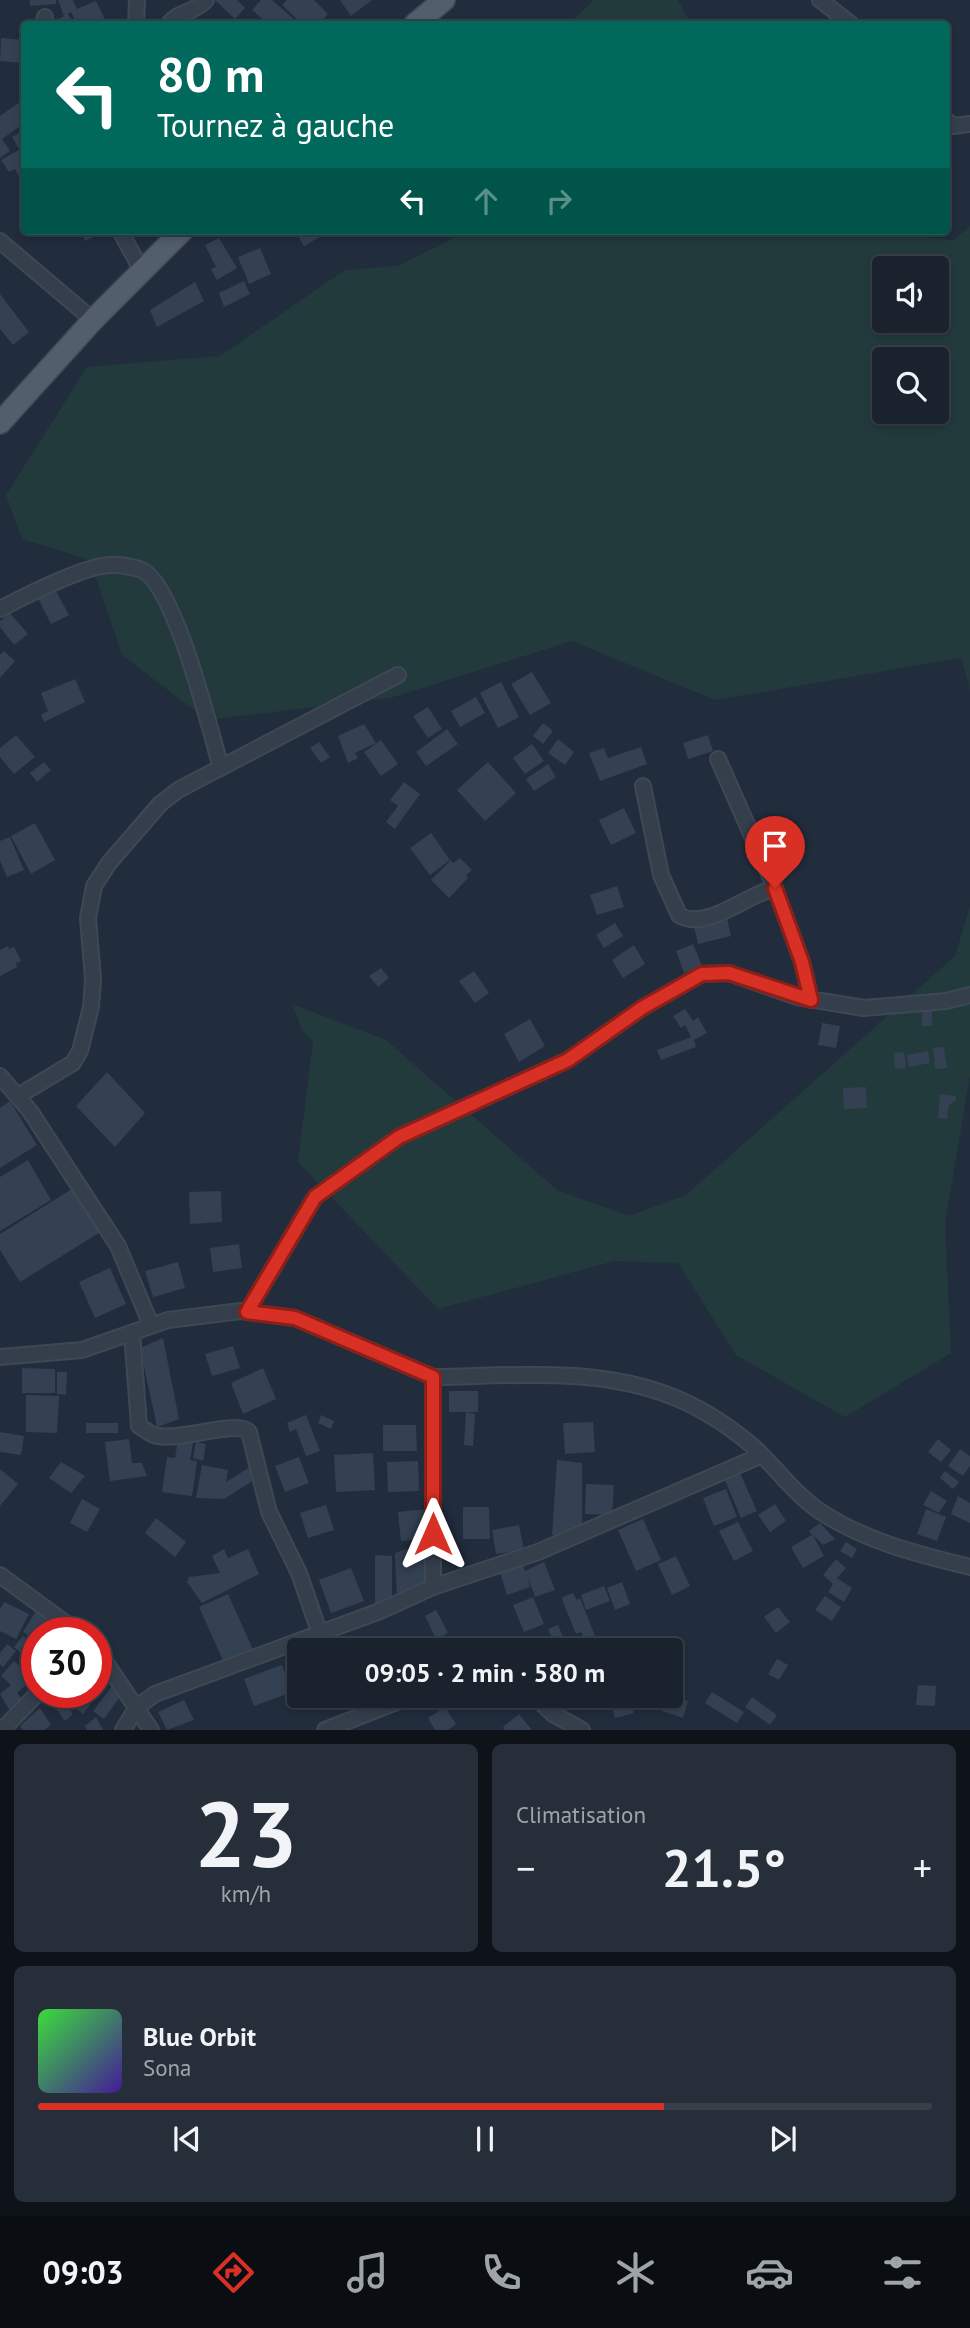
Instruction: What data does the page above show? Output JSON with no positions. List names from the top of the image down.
{
  "page": {
    "turn": ["80 m", "Tournez à gauche"],
    "limit": "30",
    "trip": "09:05 · 2 min · 580 m",
    "tile": [
      ["23", "km/h"],
      "Climatisation"
    ],
    "heat": ["−", "21.5°", "+"],
    "song": ["Blue Orbit", "Sona"],
    "tabs": "09:03"
  }
}
